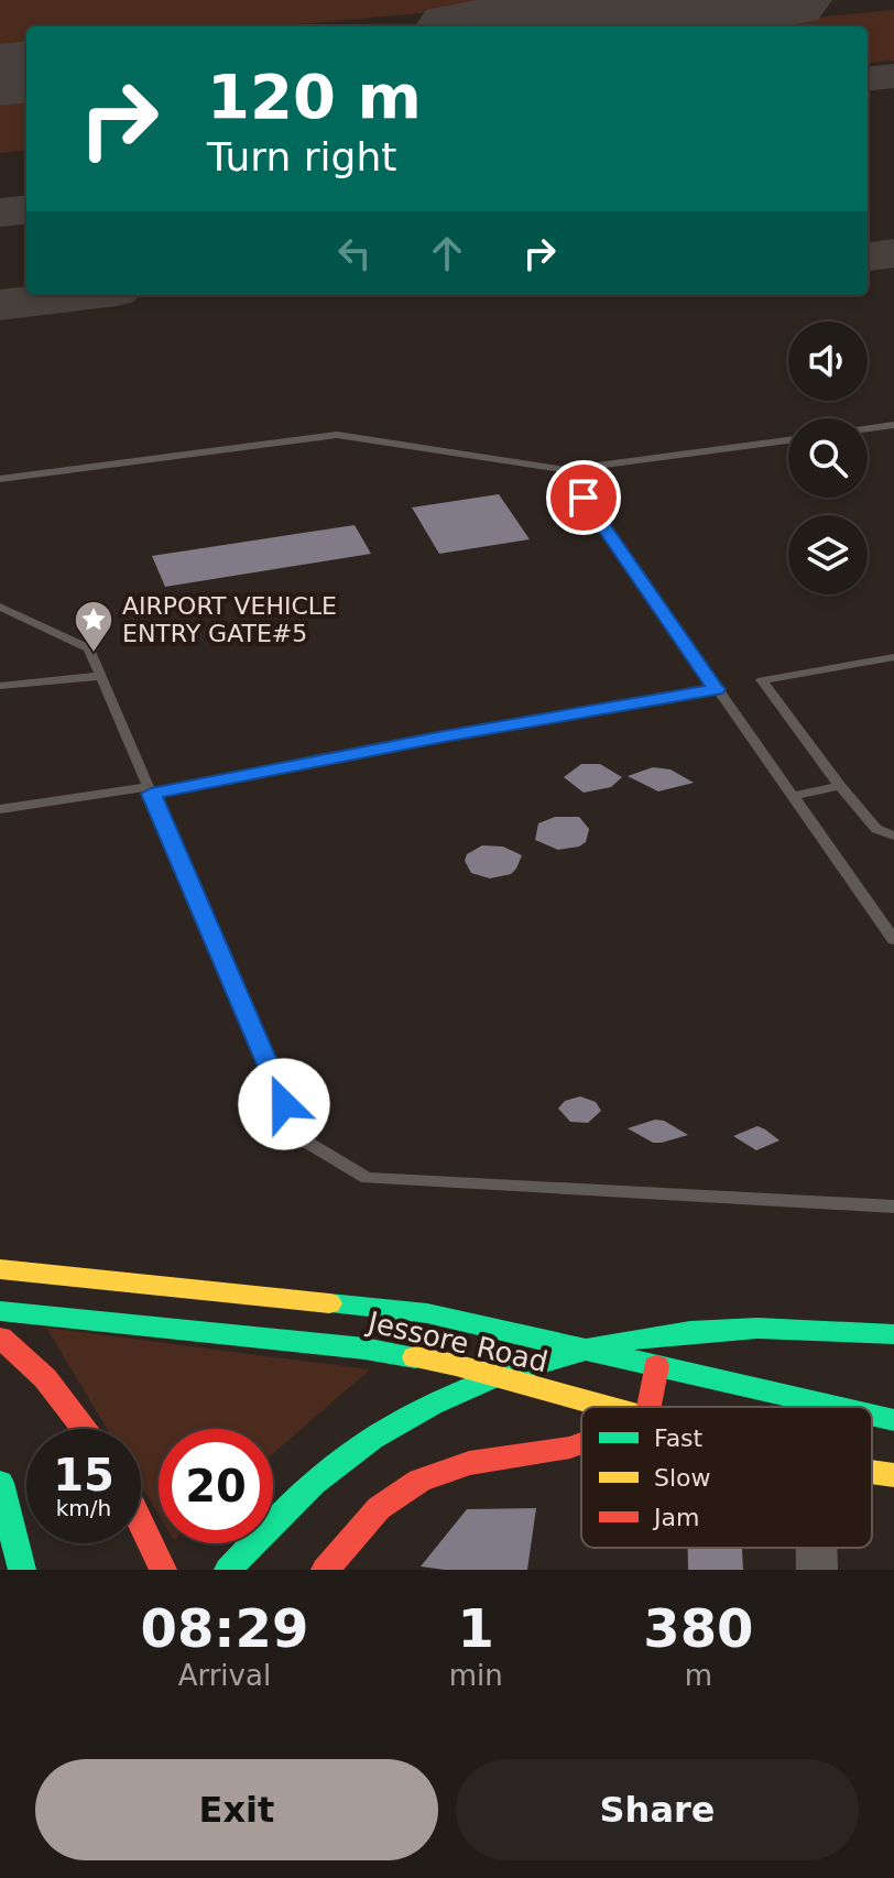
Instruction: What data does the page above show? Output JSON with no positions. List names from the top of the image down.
{
  "streets": {
    "main road": ["Jessore Road"]
  },
  "places": {
    "place": ["AIRPORT VEHICLE ENTRY GATE#5"]
  },
  "legend": ["Fast", "Slow", "Jam"],
  "page": {
    "turn": ["120 m", "Turn right"],
    "speed": "15 km/h",
    "limit": "20",
    "eta": [
      "08:29",
      "Arrival",
      "1",
      "min",
      "380",
      "m"
    ],
    "buttons": ["Exit", "Share"]
  }
}
